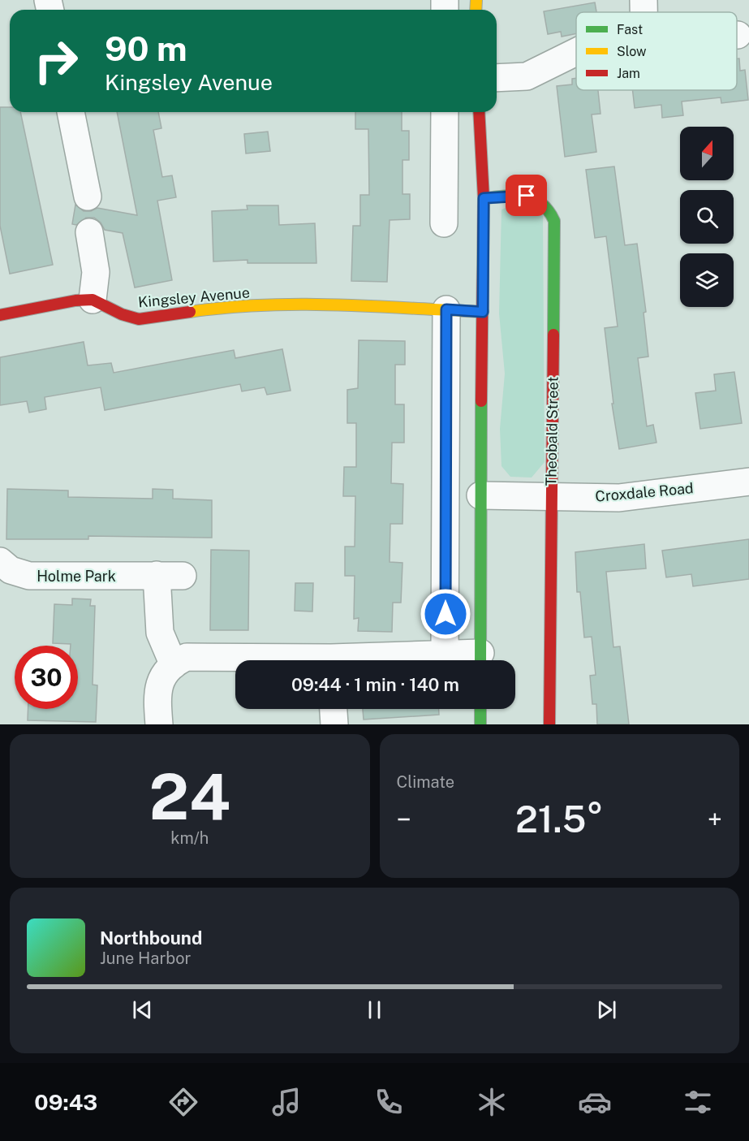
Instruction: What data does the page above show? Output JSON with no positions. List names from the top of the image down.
{
  "streets": {
    "street": [
      "Kingsley Avenue",
      "Theobald Street",
      "Croxdale Road",
      "Holme Park"
    ]
  },
  "crossings": [
    ["Theobald Street", "Croxdale Road"]
  ],
  "legend": ["Fast", "Slow", "Jam"],
  "north": "top",
  "page": {
    "turn": ["90 m", "Kingsley Avenue"],
    "limit": "30",
    "trip": "09:44 · 1 min · 140 m",
    "tile": [
      ["24", "km/h"],
      "Climate"
    ],
    "heat": ["−", "21.5°", "+"],
    "song": ["Northbound", "June Harbor"],
    "tabs": "09:43"
  }
}
